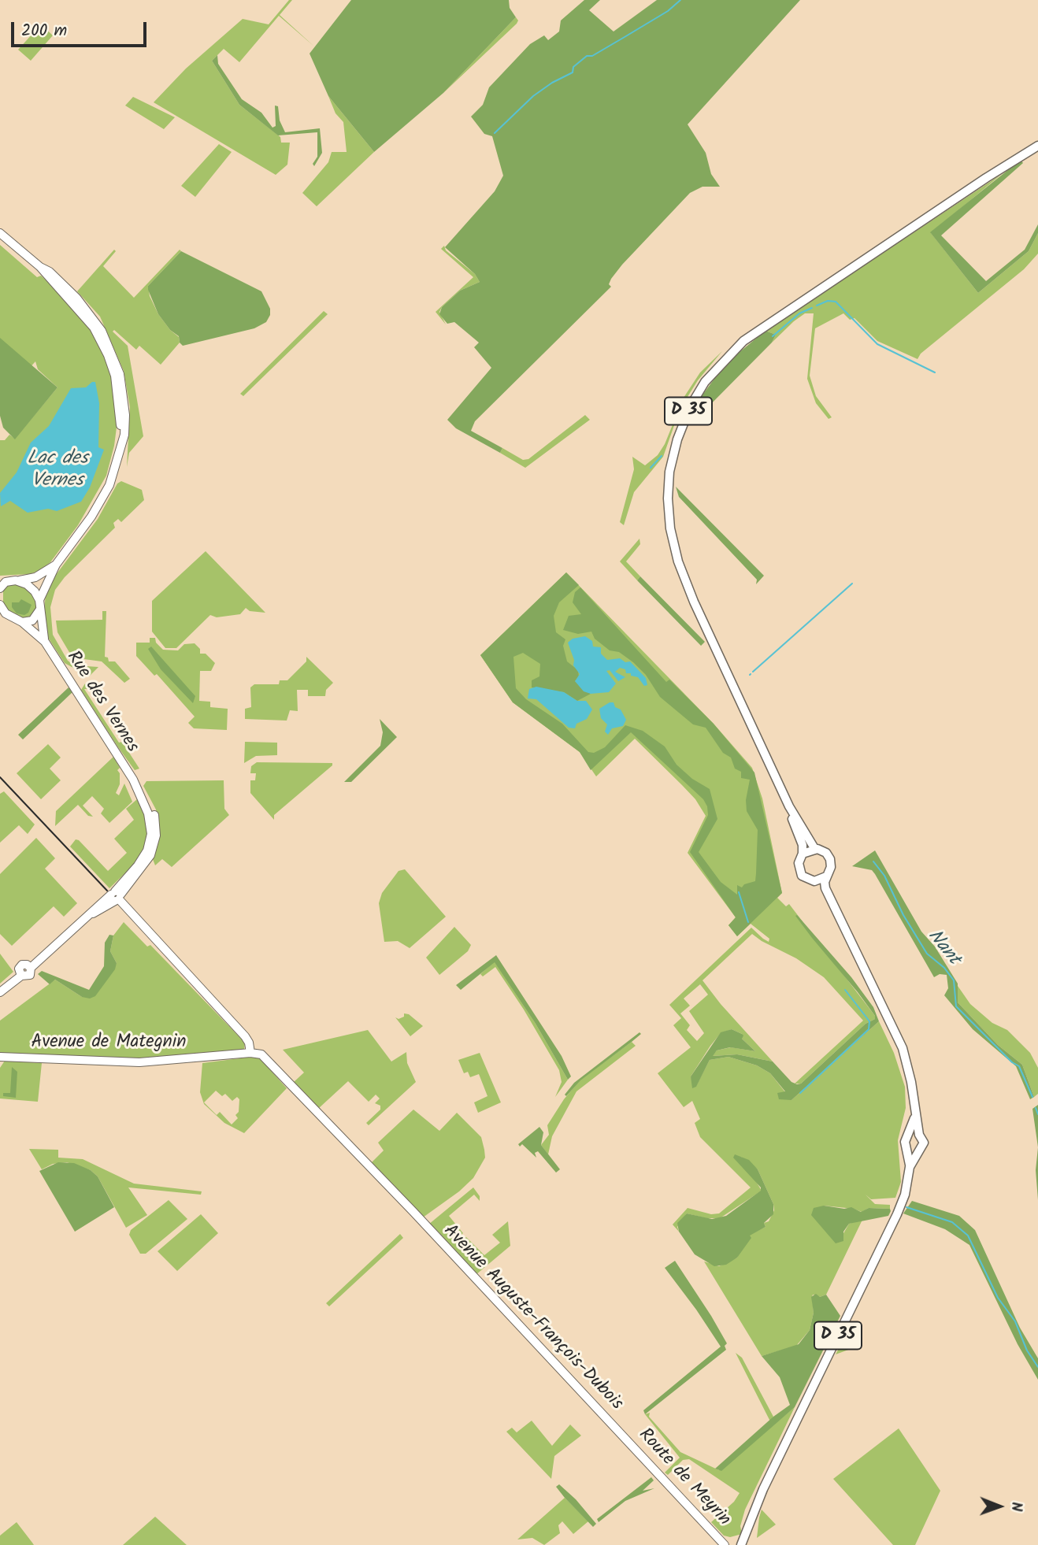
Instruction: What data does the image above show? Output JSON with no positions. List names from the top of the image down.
{
  "streets": {
    "main road": [
      "D 35",
      "Rue des Vernes",
      "Avenue de Mategnin",
      "Avenue Auguste-François-Dubois",
      "Route de Meyrin"
    ]
  },
  "crossings": [
    ["Avenue de Mategnin", "Avenue Auguste-François-Dubois"],
    ["Avenue Auguste-François-Dubois", "Route de Meyrin"]
  ],
  "water": ["Lac des Vernes", "Nant"],
  "scale_bar": "200 m",
  "north": "right"
}
